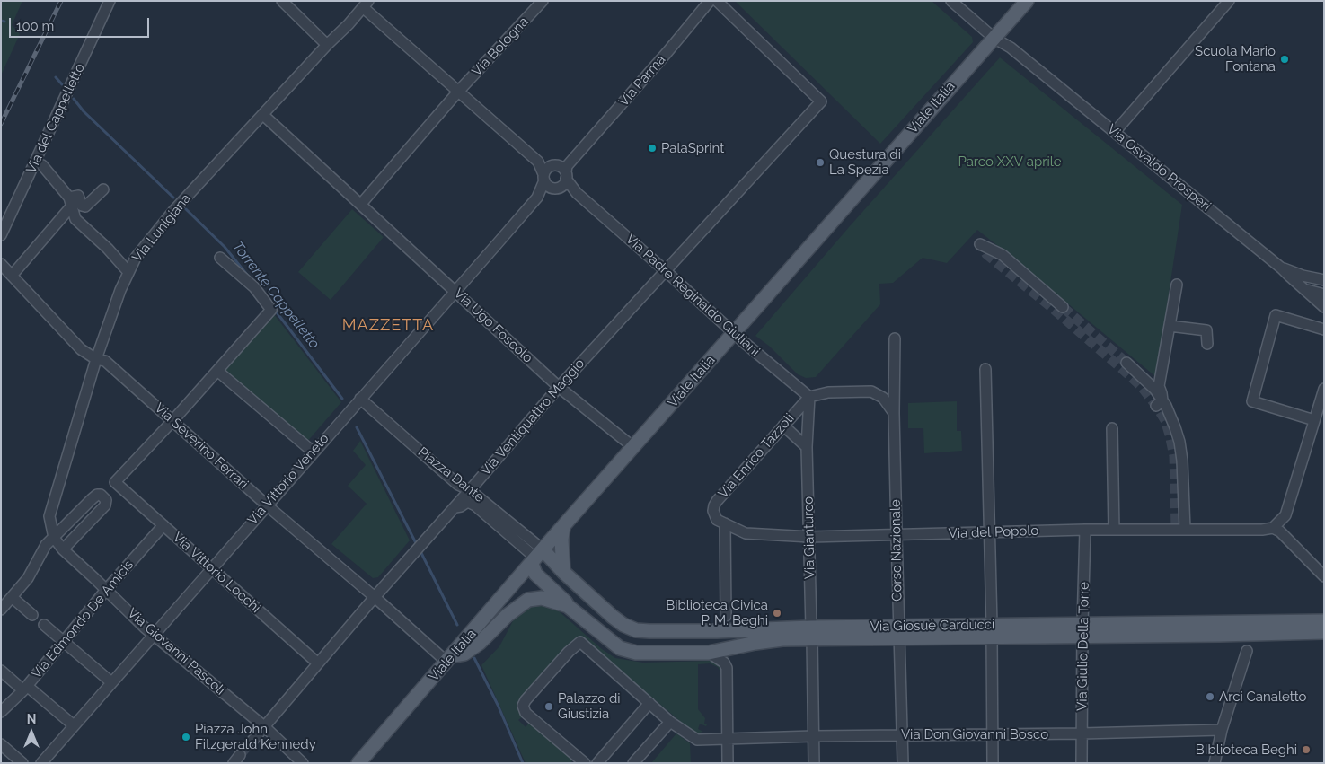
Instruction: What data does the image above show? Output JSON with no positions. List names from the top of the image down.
{
  "streets": {
    "main road": ["Viale Italia", "Via Giosuè Carducci"],
    "street": [
      "Via Bologna",
      "Via Parma",
      "Via del Cappelletto",
      "Via Osvaldo Prosperi",
      "Via Lunigiana",
      "Via Padre Reginaldo Giuliani",
      "Via Ugo Foscolo",
      "Via Ventiquattro Maggio",
      "Via Severino Ferrari",
      "Via Enrico Tazzoli",
      "Piazza Dante",
      "Via Vittorio Veneto",
      "Via del Popolo",
      "Via Gianturco",
      "Corso Nazionale",
      "Via Vittorio Locchi",
      "Via Edmondo De Amicis",
      "Via Giulio Della Torre",
      "Via Giovanni Pascoli",
      "Via Don Giovanni Bosco"
    ]
  },
  "crossings": [
    ["Via Parma", "Via Padre Reginaldo Giuliani"],
    ["Viale Italia", "Via Osvaldo Prosperi"],
    ["Viale Italia", "Via Padre Reginaldo Giuliani"],
    ["Viale Italia", "Via Severino Ferrari"],
    ["Viale Italia", "Piazza Dante"],
    ["Viale Italia", "Via Giosuè Carducci"],
    ["Via Lunigiana", "Via Ugo Foscolo"],
    ["Via Lunigiana", "Via Severino Ferrari"],
    ["Via Lunigiana", "Via Giovanni Pascoli"],
    ["Via Padre Reginaldo Giuliani", "Via Ventiquattro Maggio"],
    ["Via Padre Reginaldo Giuliani", "Via Enrico Tazzoli"],
    ["Via Padre Reginaldo Giuliani", "Via Vittorio Veneto"],
    ["Via Padre Reginaldo Giuliani", "Via Gianturco"],
    ["Via Ugo Foscolo", "Via Ventiquattro Maggio"],
    ["Via Ugo Foscolo", "Via Vittorio Veneto"],
    ["Via Ventiquattro Maggio", "Via Severino Ferrari"],
    ["Via Ventiquattro Maggio", "Piazza Dante"],
    ["Via Ventiquattro Maggio", "Via Vittorio Locchi"],
    ["Via Ventiquattro Maggio", "Via Giovanni Pascoli"],
    ["Via Severino Ferrari", "Via Vittorio Veneto"],
    ["Via Severino Ferrari", "Via Vittorio Locchi"],
    ["Via Severino Ferrari", "Via Giosuè Carducci"],
    ["Via Enrico Tazzoli", "Via del Popolo"],
    ["Via Enrico Tazzoli", "Via Gianturco"],
    ["Piazza Dante", "Via Vittorio Veneto"],
    ["Piazza Dante", "Via Giosuè Carducci"],
    ["Via Vittorio Veneto", "Via Vittorio Locchi"],
    ["Via Vittorio Veneto", "Via Giovanni Pascoli"],
    ["Via del Popolo", "Via Gianturco"],
    ["Via del Popolo", "Corso Nazionale"],
    ["Via del Popolo", "Via Giulio Della Torre"],
    ["Via Gianturco", "Via Giosuè Carducci"],
    ["Via Gianturco", "Via Don Giovanni Bosco"],
    ["Corso Nazionale", "Via Giosuè Carducci"],
    ["Corso Nazionale", "Via Don Giovanni Bosco"],
    ["Via Vittorio Locchi", "Via Edmondo De Amicis"],
    ["Via Edmondo De Amicis", "Via Giovanni Pascoli"],
    ["Via Giosuè Carducci", "Via Giulio Della Torre"],
    ["Via Giulio Della Torre", "Via Don Giovanni Bosco"]
  ],
  "districts": ["MAZZETTA"],
  "water": ["Torrente Cappelletto"],
  "parks": ["Parco XXV aprile"],
  "places": [
    "Scuola Mario Fontana",
    "PalaSprint",
    "Questura di La Spezia",
    "Biblioteca Civica P. M. Beghi",
    "Arci Canaletto",
    "Palazzo di Giustizia",
    "Piazza John Fitzgerald Kennedy",
    "BIblioteca Beghi"
  ],
  "scale_bar": "100 m",
  "north": "top"
}
